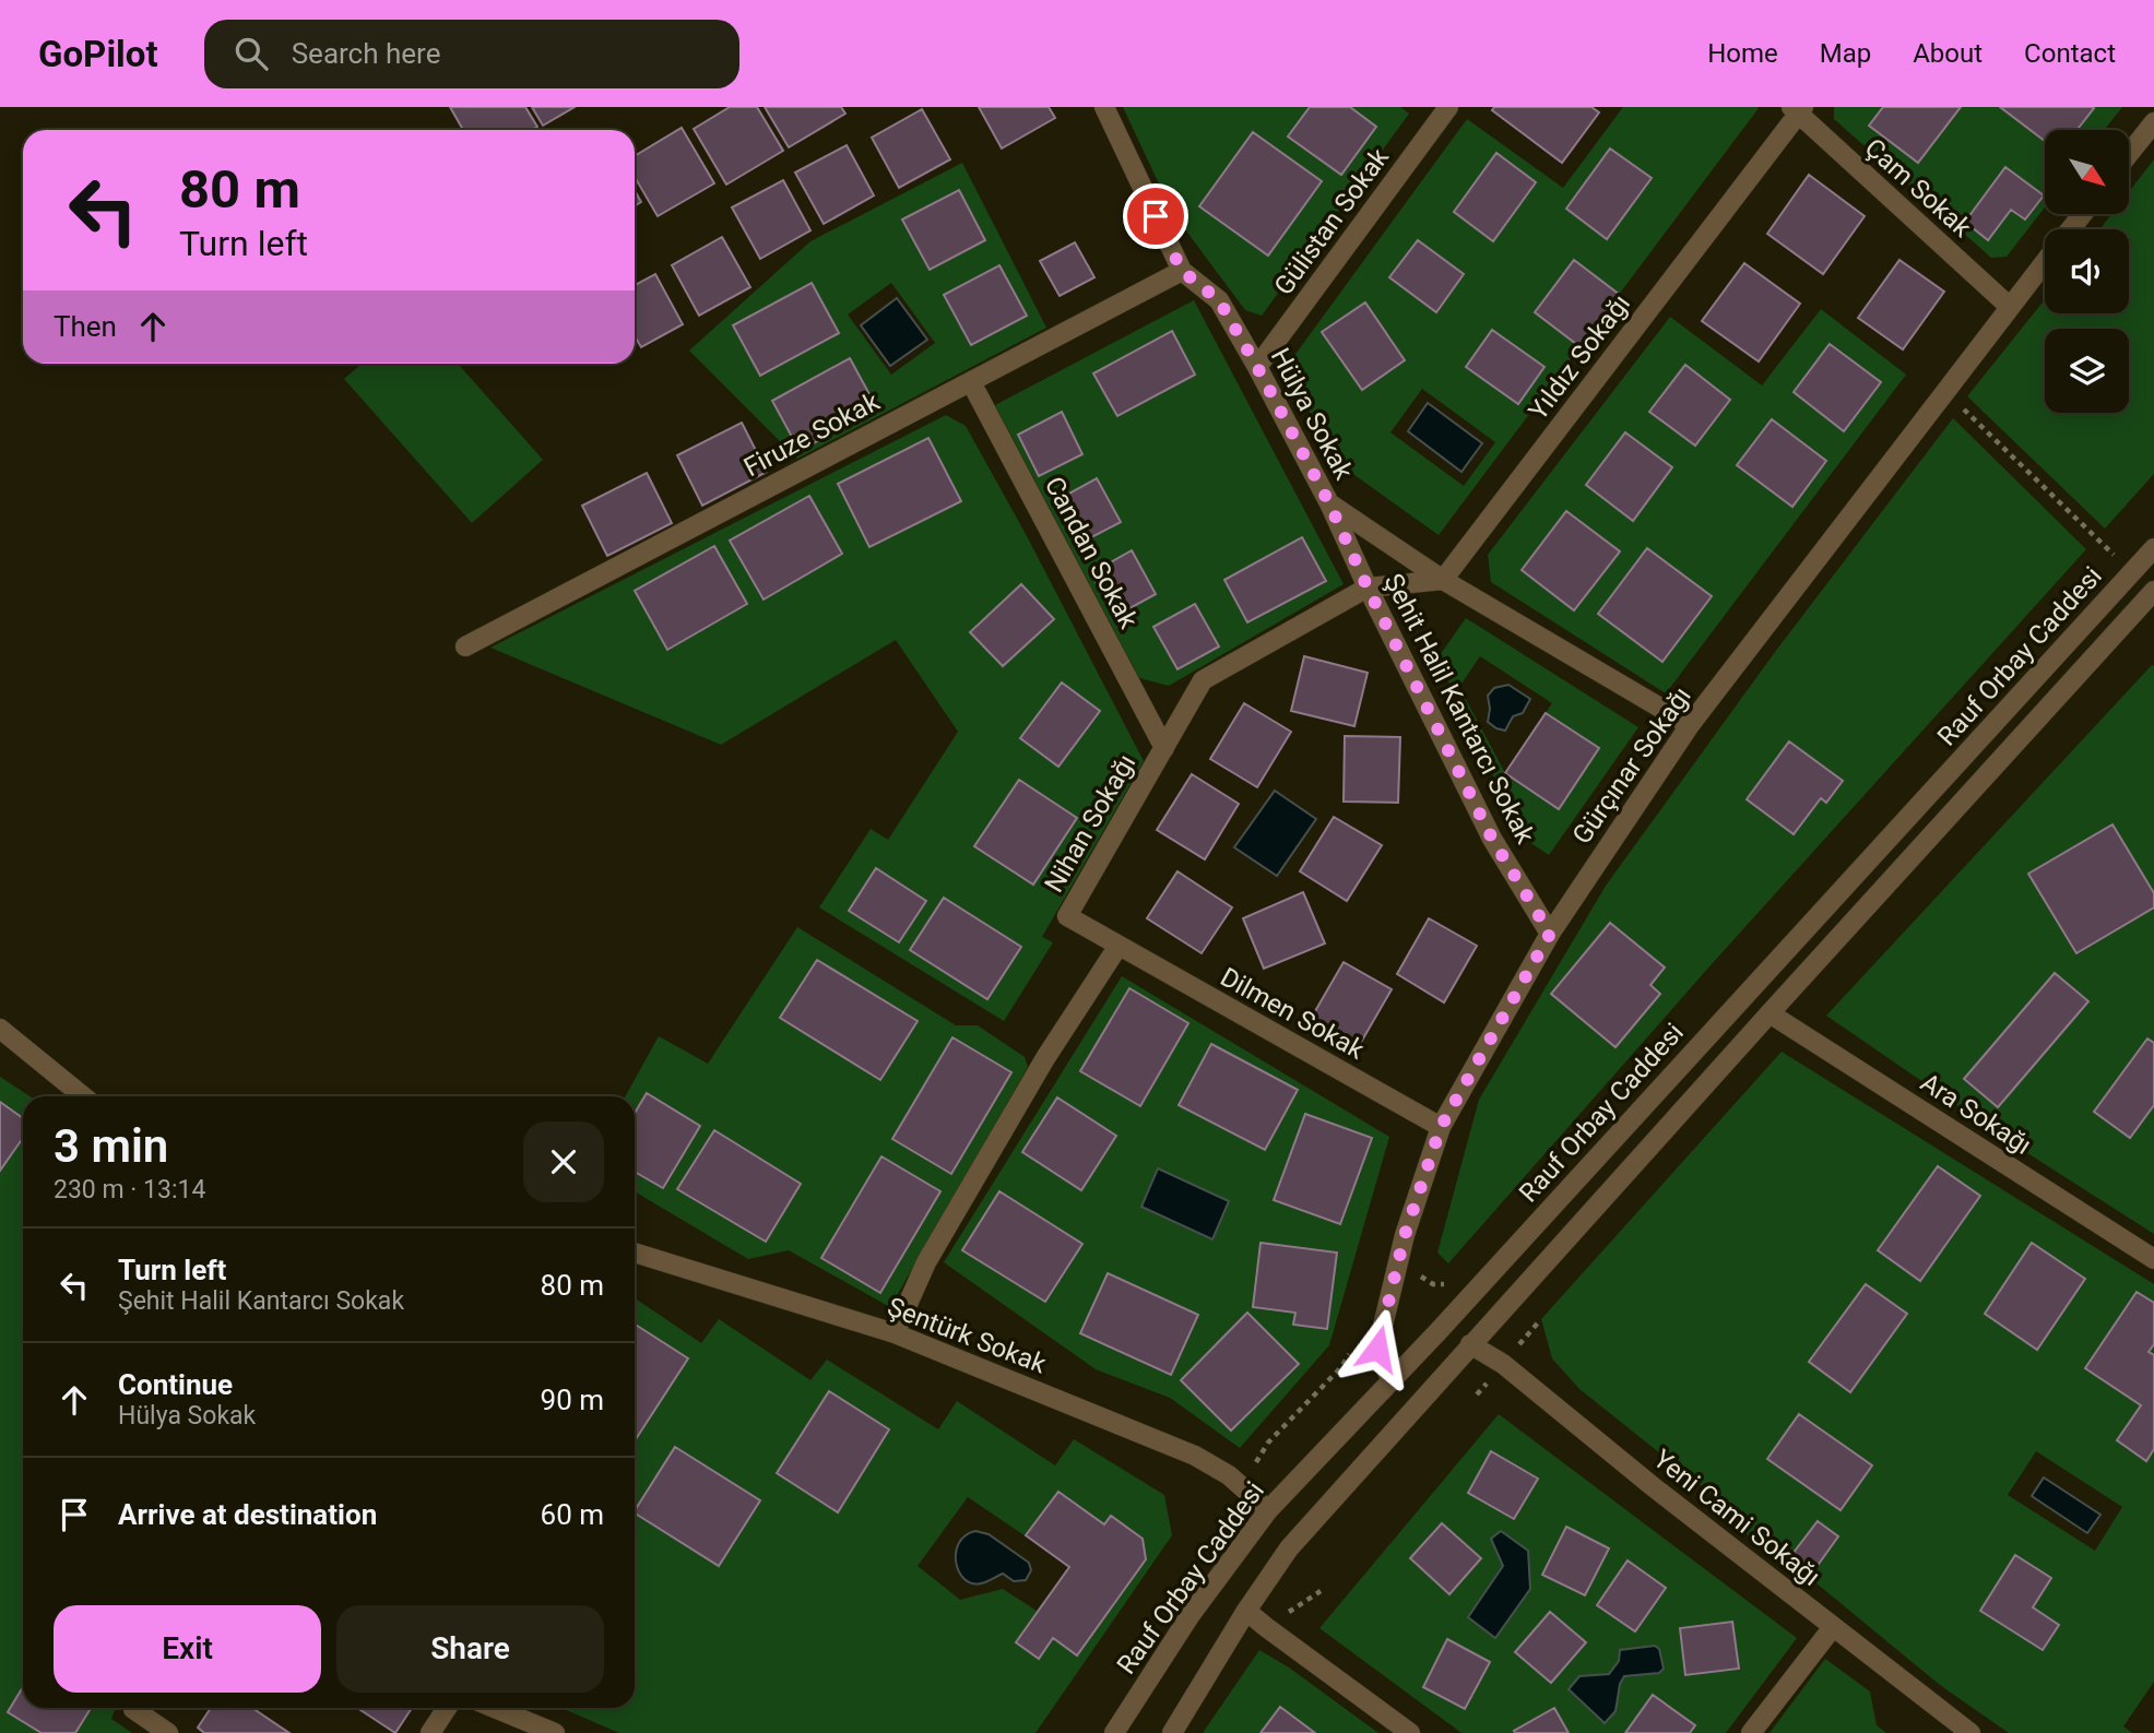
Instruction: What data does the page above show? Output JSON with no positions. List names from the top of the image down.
{
  "streets": {
    "street": [
      "Çam Sokak",
      "Gülistan Sokak",
      "Yıldız Sokağı",
      "Hülya Sokak",
      "Firuze Sokak",
      "Candan Sokak",
      "Rauf Orbay Caddesi",
      "Şehit Halil Kantarcı Sokak",
      "Gürçınar Sokağı",
      "Nihan Sokağı",
      "Dilmen Sokak",
      "Ara Sokağı",
      "Şentürk Sokak",
      "Yeni Cami Sokağı"
    ]
  },
  "crossings": [
    ["Çam Sokak", "Yıldız Sokağı"],
    ["Çam Sokak", "Gürçınar Sokağı"],
    ["Gülistan Sokak", "Hülya Sokak"],
    ["Yıldız Sokağı", "Hülya Sokak"],
    ["Hülya Sokak", "Firuze Sokak"],
    ["Hülya Sokak", "Şehit Halil Kantarcı Sokak"],
    ["Hülya Sokak", "Gürçınar Sokağı"],
    ["Firuze Sokak", "Candan Sokak"],
    ["Candan Sokak", "Nihan Sokağı"],
    ["Rauf Orbay Caddesi", "Gürçınar Sokağı"],
    ["Rauf Orbay Caddesi", "Ara Sokağı"],
    ["Rauf Orbay Caddesi", "Şentürk Sokak"],
    ["Rauf Orbay Caddesi", "Yeni Cami Sokağı"],
    ["Şehit Halil Kantarcı Sokak", "Gürçınar Sokağı"],
    ["Şehit Halil Kantarcı Sokak", "Nihan Sokağı"],
    ["Gürçınar Sokağı", "Dilmen Sokak"],
    ["Nihan Sokağı", "Dilmen Sokak"]
  ],
  "north": "bottom right",
  "page": {
    "header": "GoPilot",
    "search": "Search here",
    "nav": [
      "Home",
      "Map",
      "About",
      "Contact"
    ],
    "turn": ["80 m", "Turn left"],
    "then": "Then",
    "heading": ["3 min", "230 m · 13:14"],
    "list": [
      {
        "name": "Turn left",
        "note": "Şehit Halil Kantarcı Sokak",
        "value": "80 m"
      },
      {
        "name": "Continue",
        "note": "Hülya Sokak",
        "value": "90 m"
      },
      {
        "name": "Arrive at destination",
        "value": "60 m"
      }
    ],
    "buttons": ["Exit", "Share"]
  }
}
